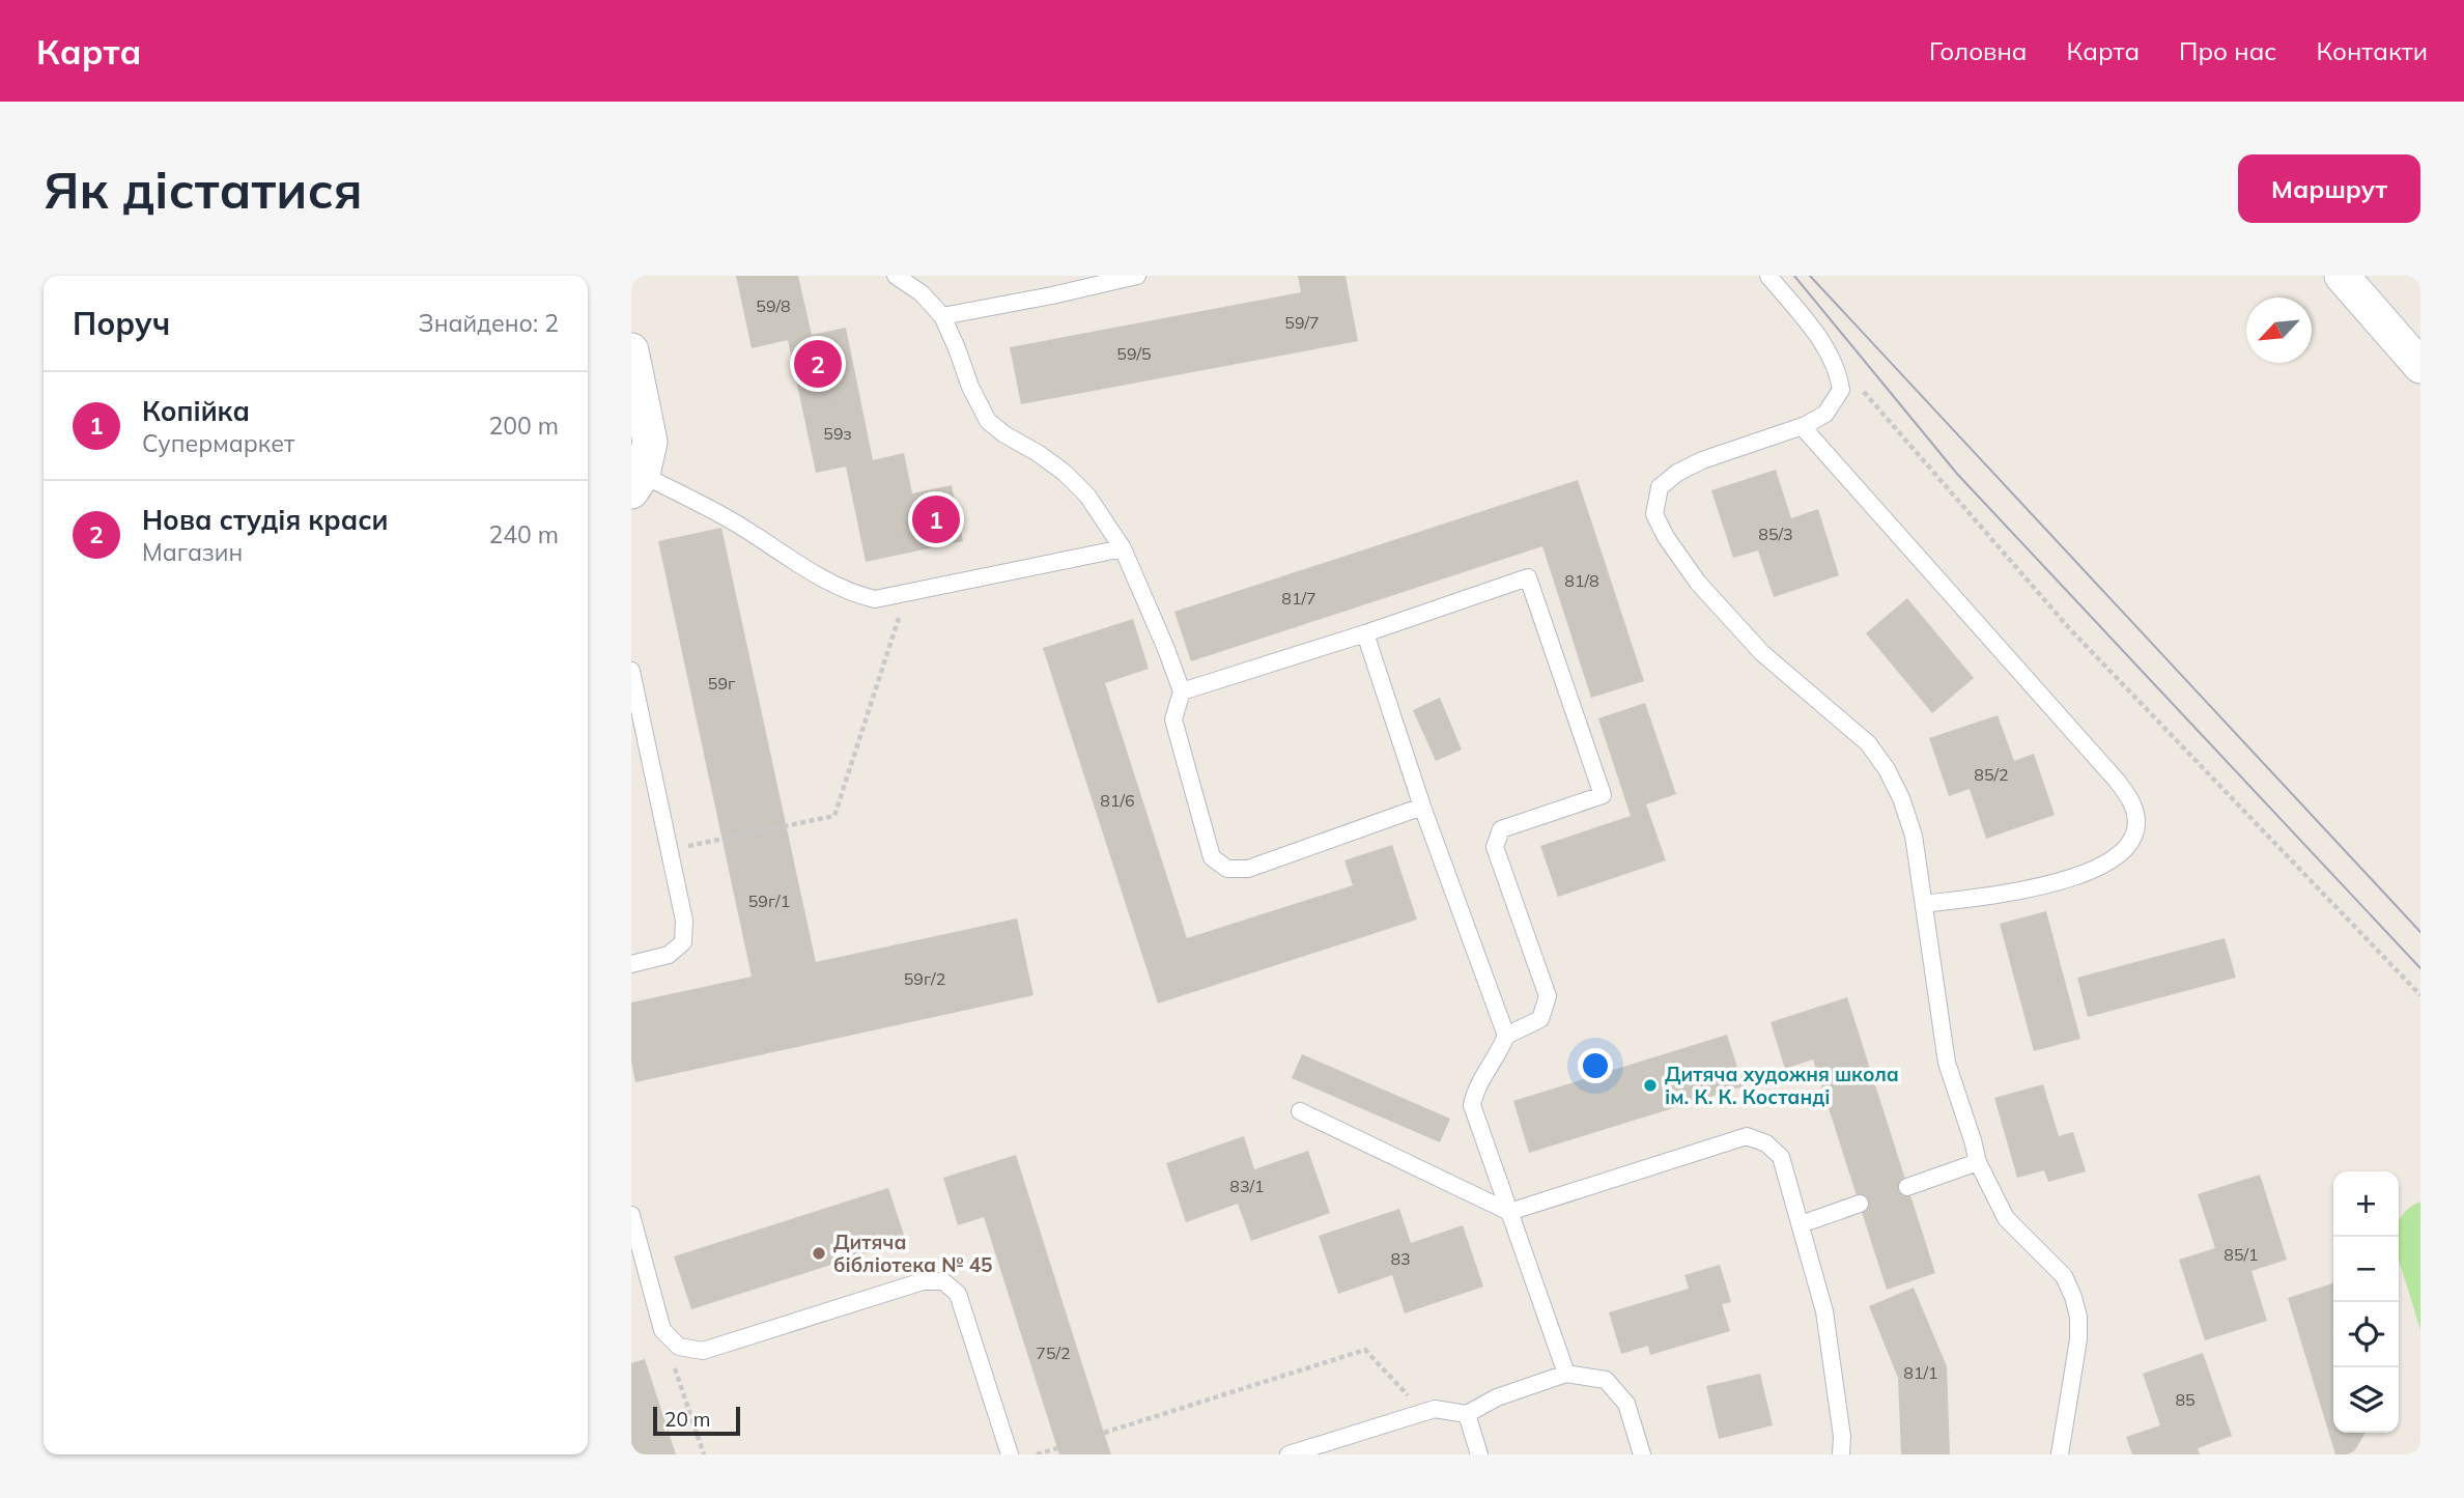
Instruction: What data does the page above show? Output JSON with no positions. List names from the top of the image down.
{
  "places": ["Дитяча художня школа ім. К. К. Костанді", "Дитяча бібліотека № 45"],
  "house_numbers": [
    "59/8",
    "59/7",
    "59/5",
    "59з",
    "85/3",
    "81/8",
    "81/7",
    "59г",
    "85/2",
    "81/6",
    "59г/1",
    "59г/2",
    "83/1",
    "85/1",
    "83",
    "75/2",
    "81/1",
    "85"
  ],
  "scale_bar": "20 m",
  "north": "bottom left",
  "page": {
    "header": "Карта",
    "nav": [
      "Головна",
      "Карта",
      "Про нас",
      "Контакти"
    ],
    "buttons": "Маршрут",
    "title": "Як дістатися",
    "heading": ["Поруч", "Знайдено: 2"],
    "pins": ["2", "1"],
    "list": [
      {
        "mark": "1",
        "name": "Копійка",
        "note": "Супермаркет",
        "value": "200 m"
      },
      {
        "mark": "2",
        "name": "Нова студія краси",
        "note": "Магазин",
        "value": "240 m"
      }
    ],
    "map_buttons": ["+", "−"],
    "scale": "20 m"
  }
}
